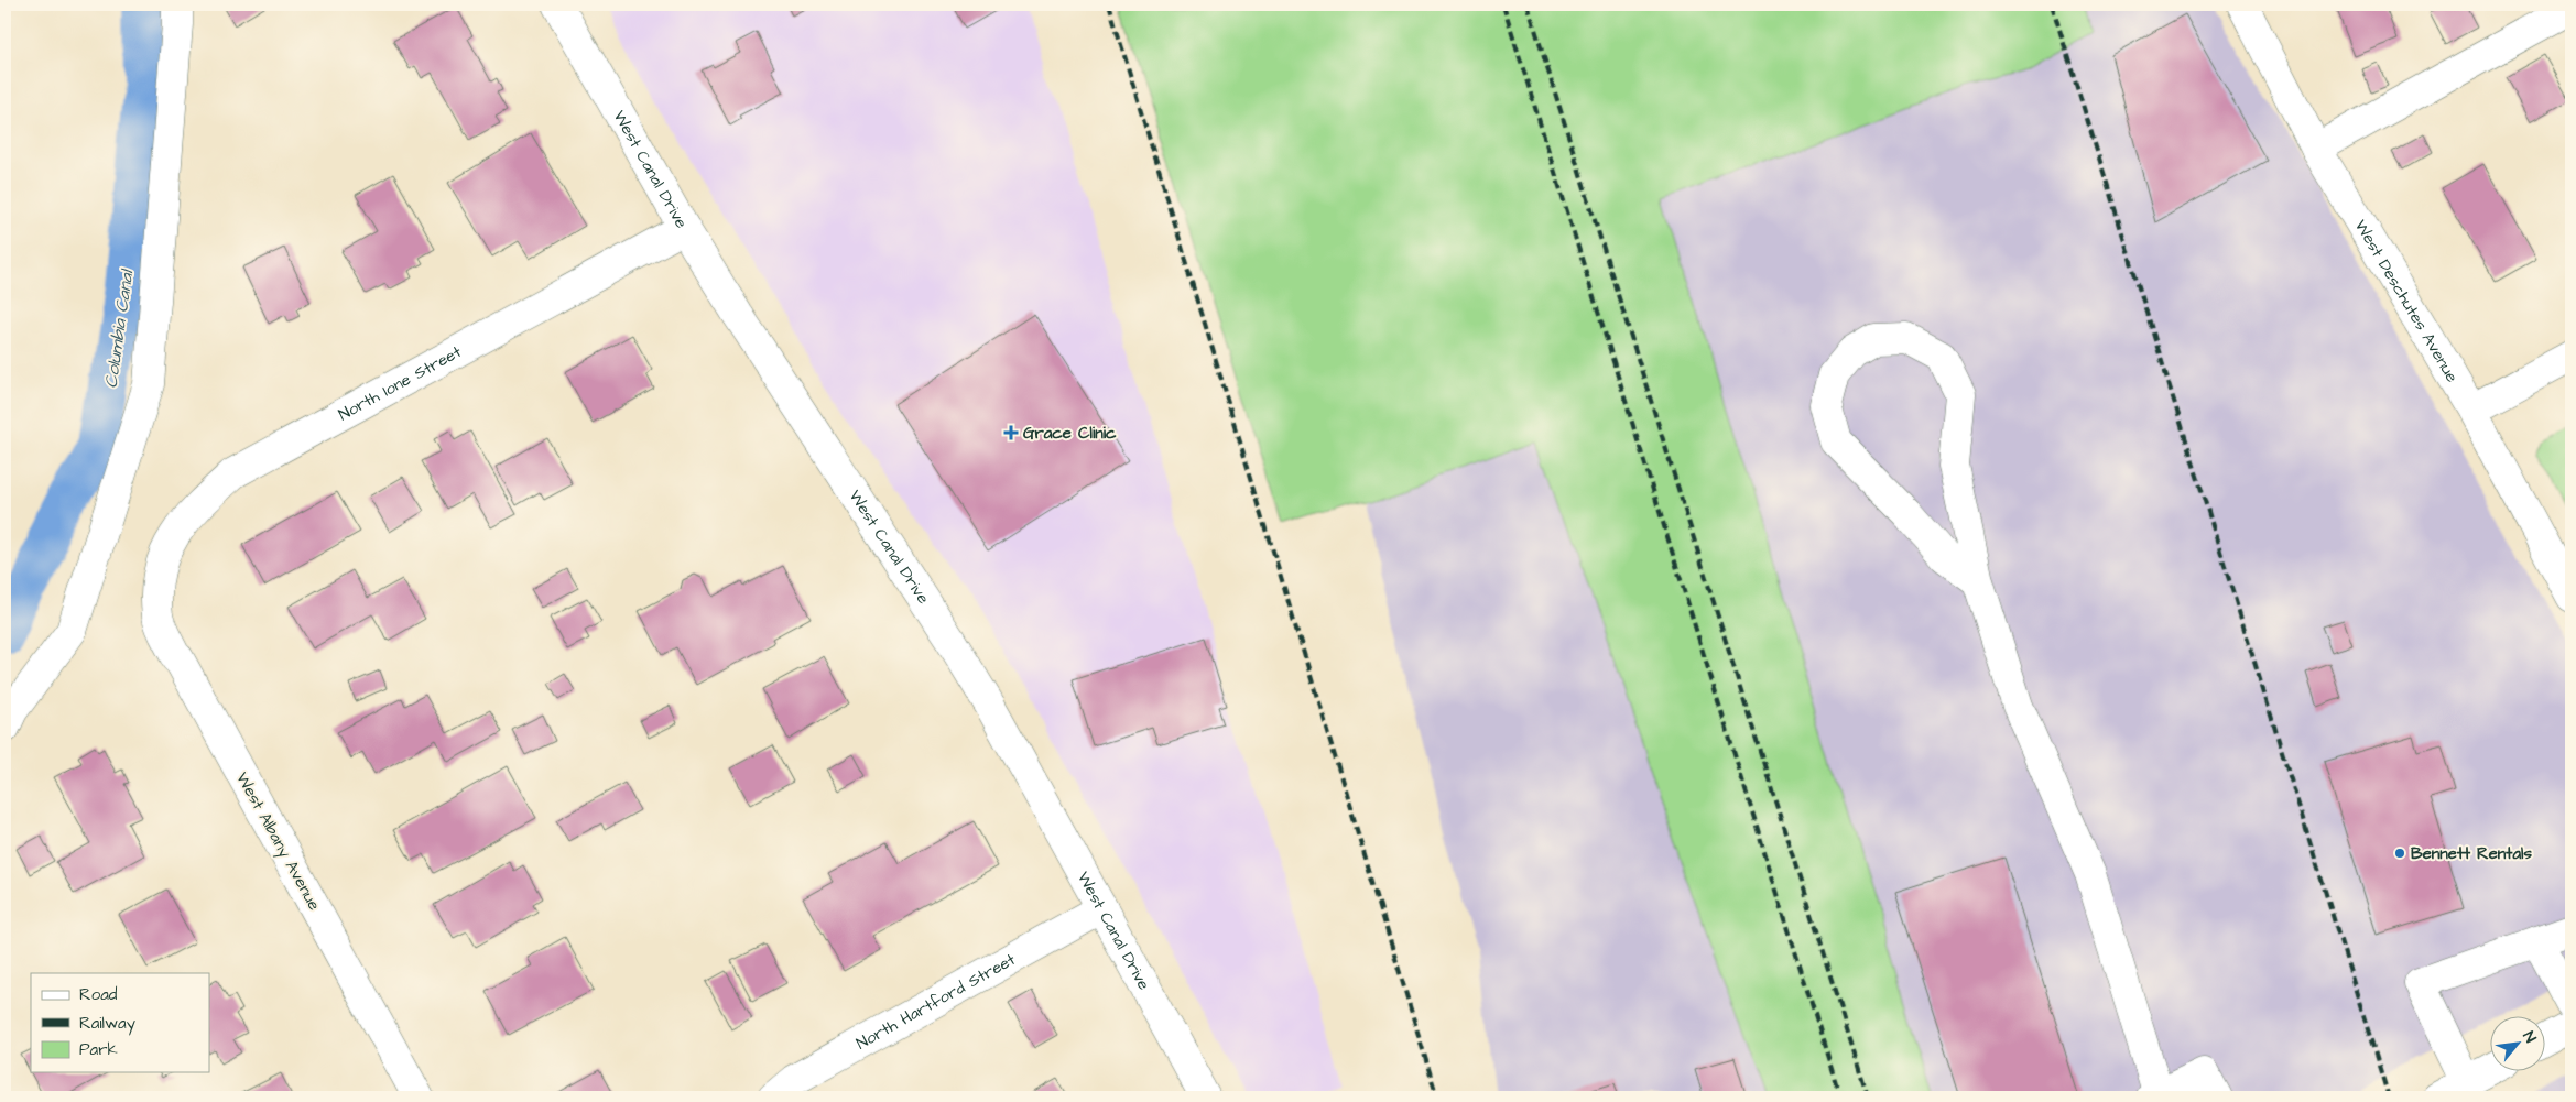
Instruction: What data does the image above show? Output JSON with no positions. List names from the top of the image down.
{
  "streets": {
    "street": [
      "West Canal Drive",
      "West Deschutes Avenue",
      "North Ione Street",
      "West Albany Avenue",
      "North Hartford Street"
    ]
  },
  "crossings": [
    ["West Canal Drive", "North Ione Street"],
    ["West Canal Drive", "North Hartford Street"],
    ["North Ione Street", "West Albany Avenue"]
  ],
  "water": ["Columbia Canal"],
  "places": {
    "health": ["Grace Clinic"],
    "other": ["Bennett Rentals"]
  },
  "legend": ["Road", "Railway", "Park"],
  "north": "top right"
}
